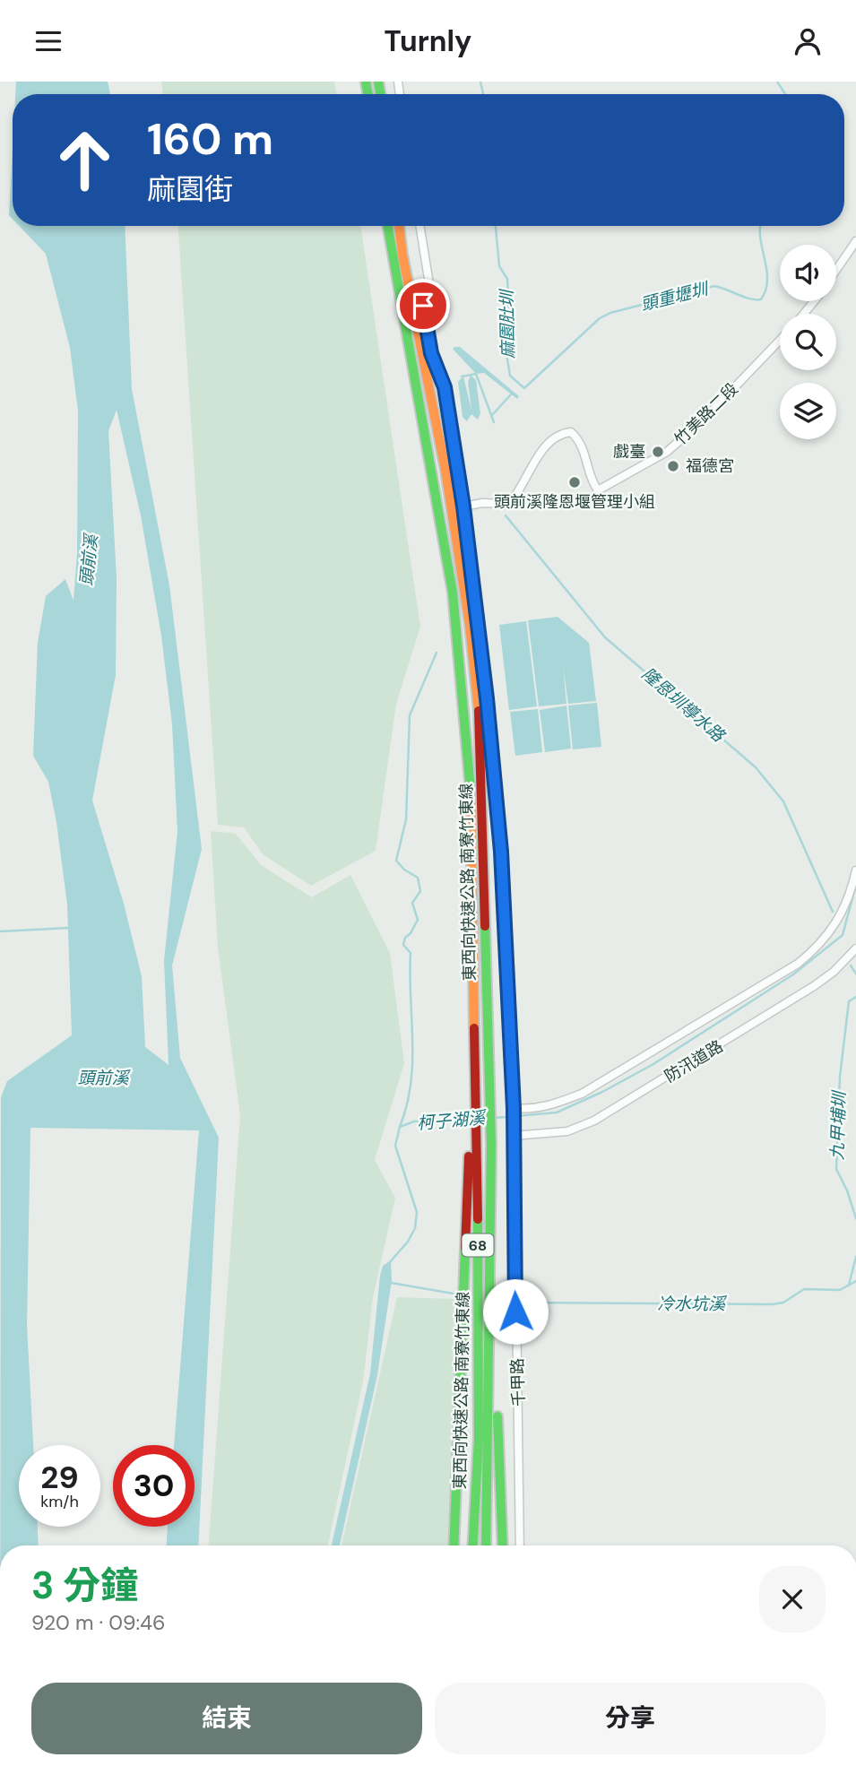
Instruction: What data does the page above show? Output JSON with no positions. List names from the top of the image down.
{
  "streets": {
    "main road": ["東西向快速公路 南寮竹東線", "68"],
    "street": ["竹美路二段", "防汛道路", "千甲路"]
  },
  "crossings": [
    ["竹美路二段", "千甲路"],
    ["防汛道路", "千甲路"]
  ],
  "water": [
    "頭重壢圳",
    "麻園肚圳",
    "頭前溪",
    "隆恩圳導水路",
    "柯子湖溪",
    "九甲埔圳",
    "冷水坑溪"
  ],
  "places": ["戲臺", "福德宮", "頭前溪隆恩堰管理小組"],
  "page": {
    "header": "Turnly",
    "turn": ["160 m", "麻園街"],
    "speed": "29 km/h",
    "limit": "30",
    "heading": ["3 分鐘", "920 m · 09:46"],
    "buttons": ["結束", "分享"]
  }
}
